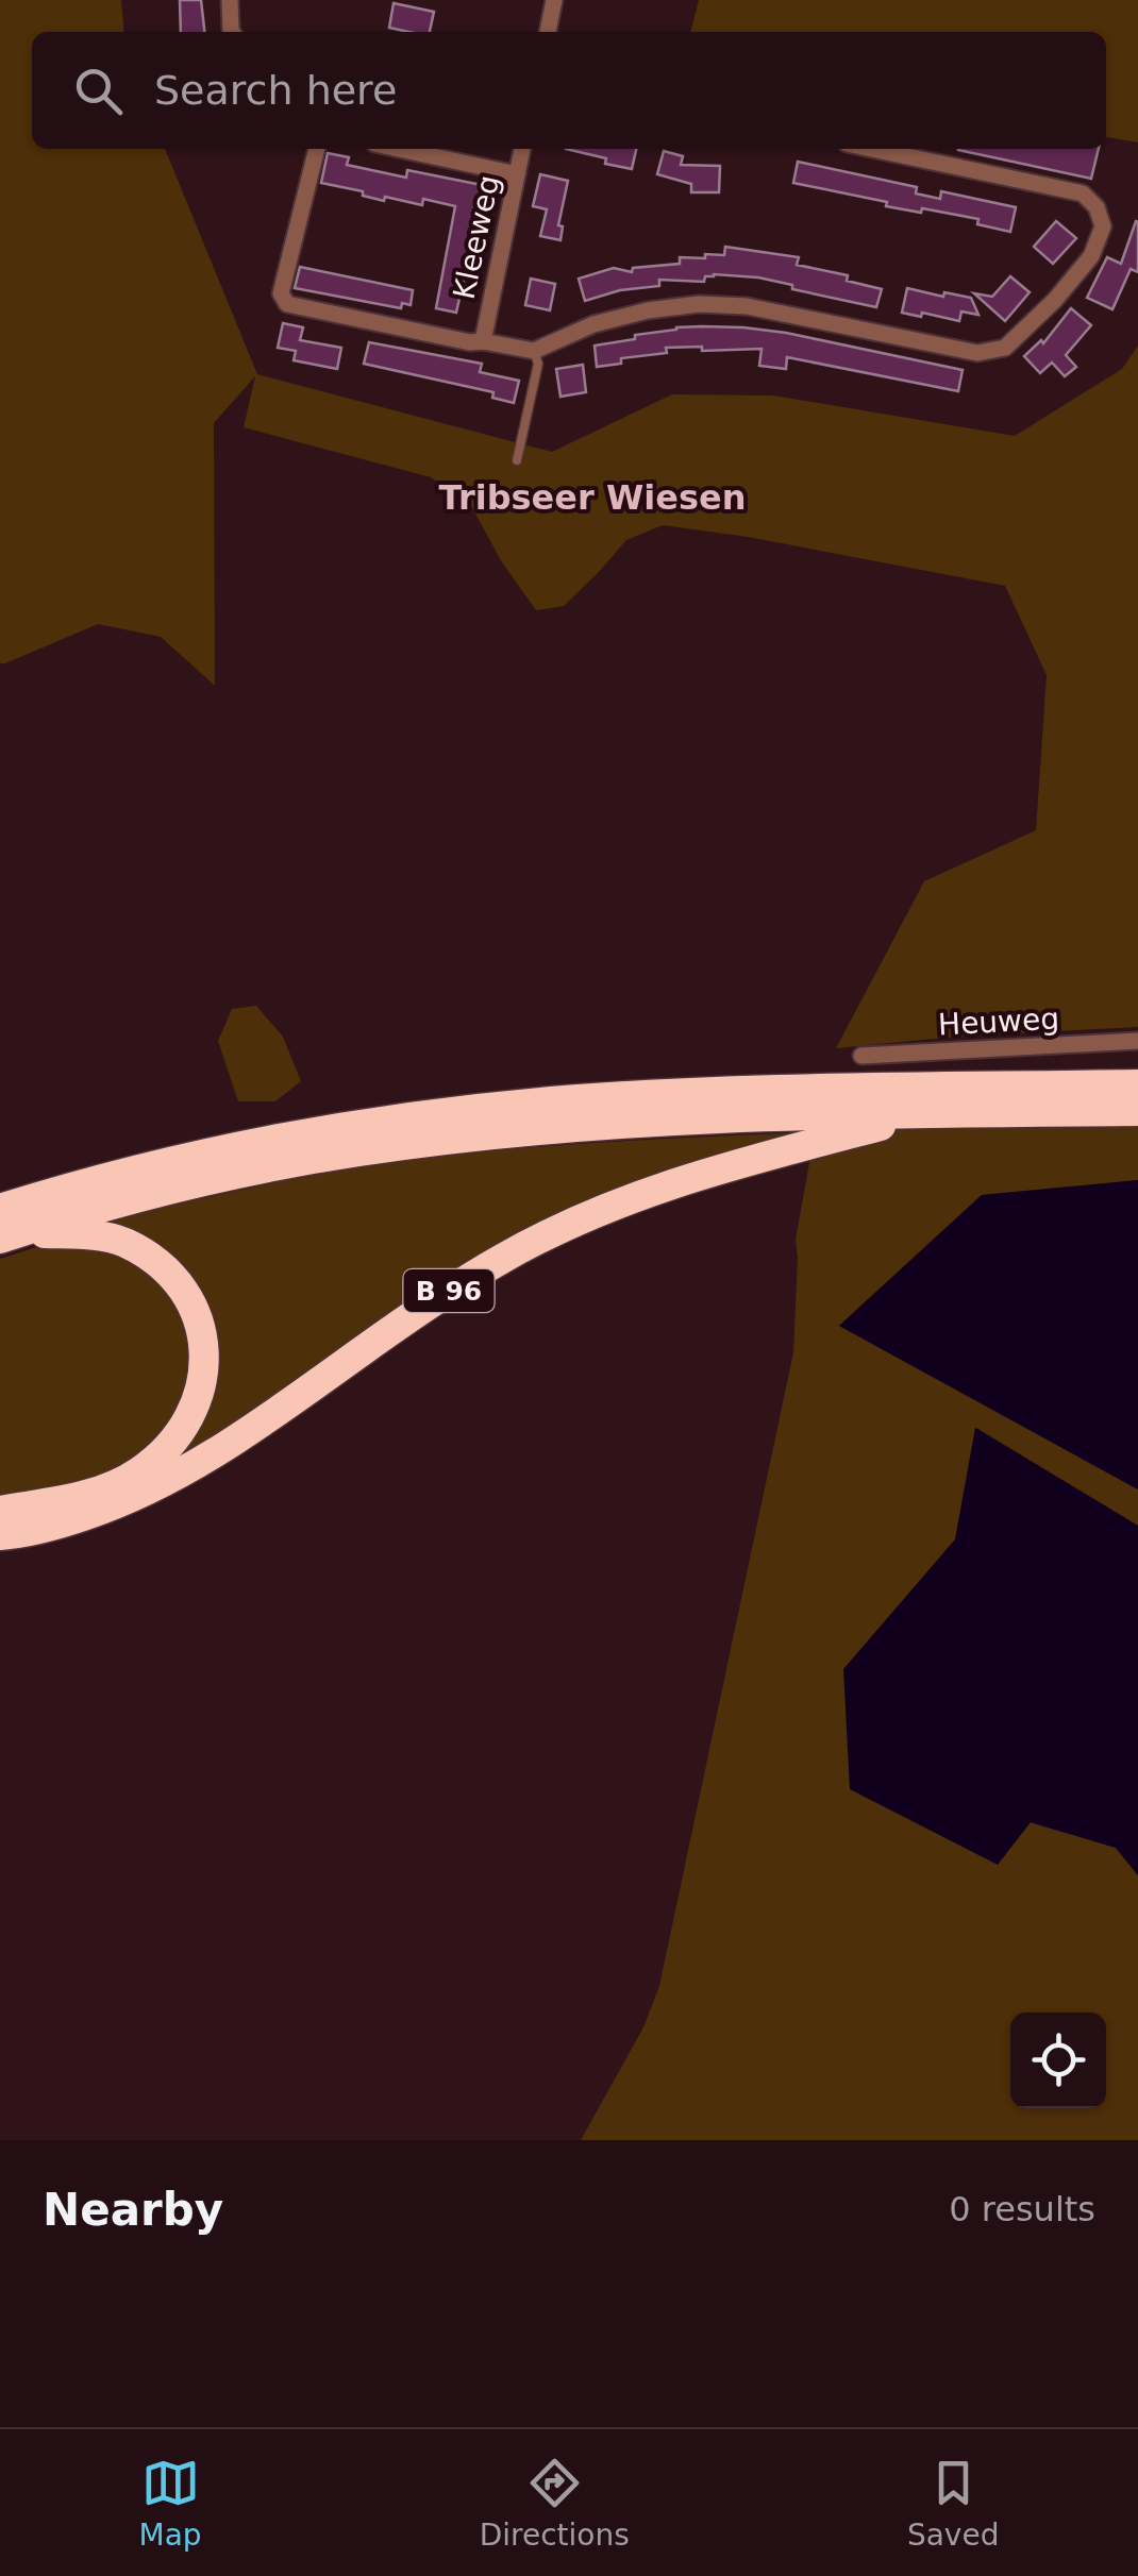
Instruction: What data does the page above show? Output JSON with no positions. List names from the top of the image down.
{
  "streets": {
    "highway": ["B 96"],
    "street": ["Kleeweg", "Heuweg"]
  },
  "districts": ["Tribseer Wiesen"],
  "page": {
    "search": "Search here",
    "heading": ["Nearby", "0 results"],
    "nav": ["Map", "Directions", "Saved"]
  }
}
